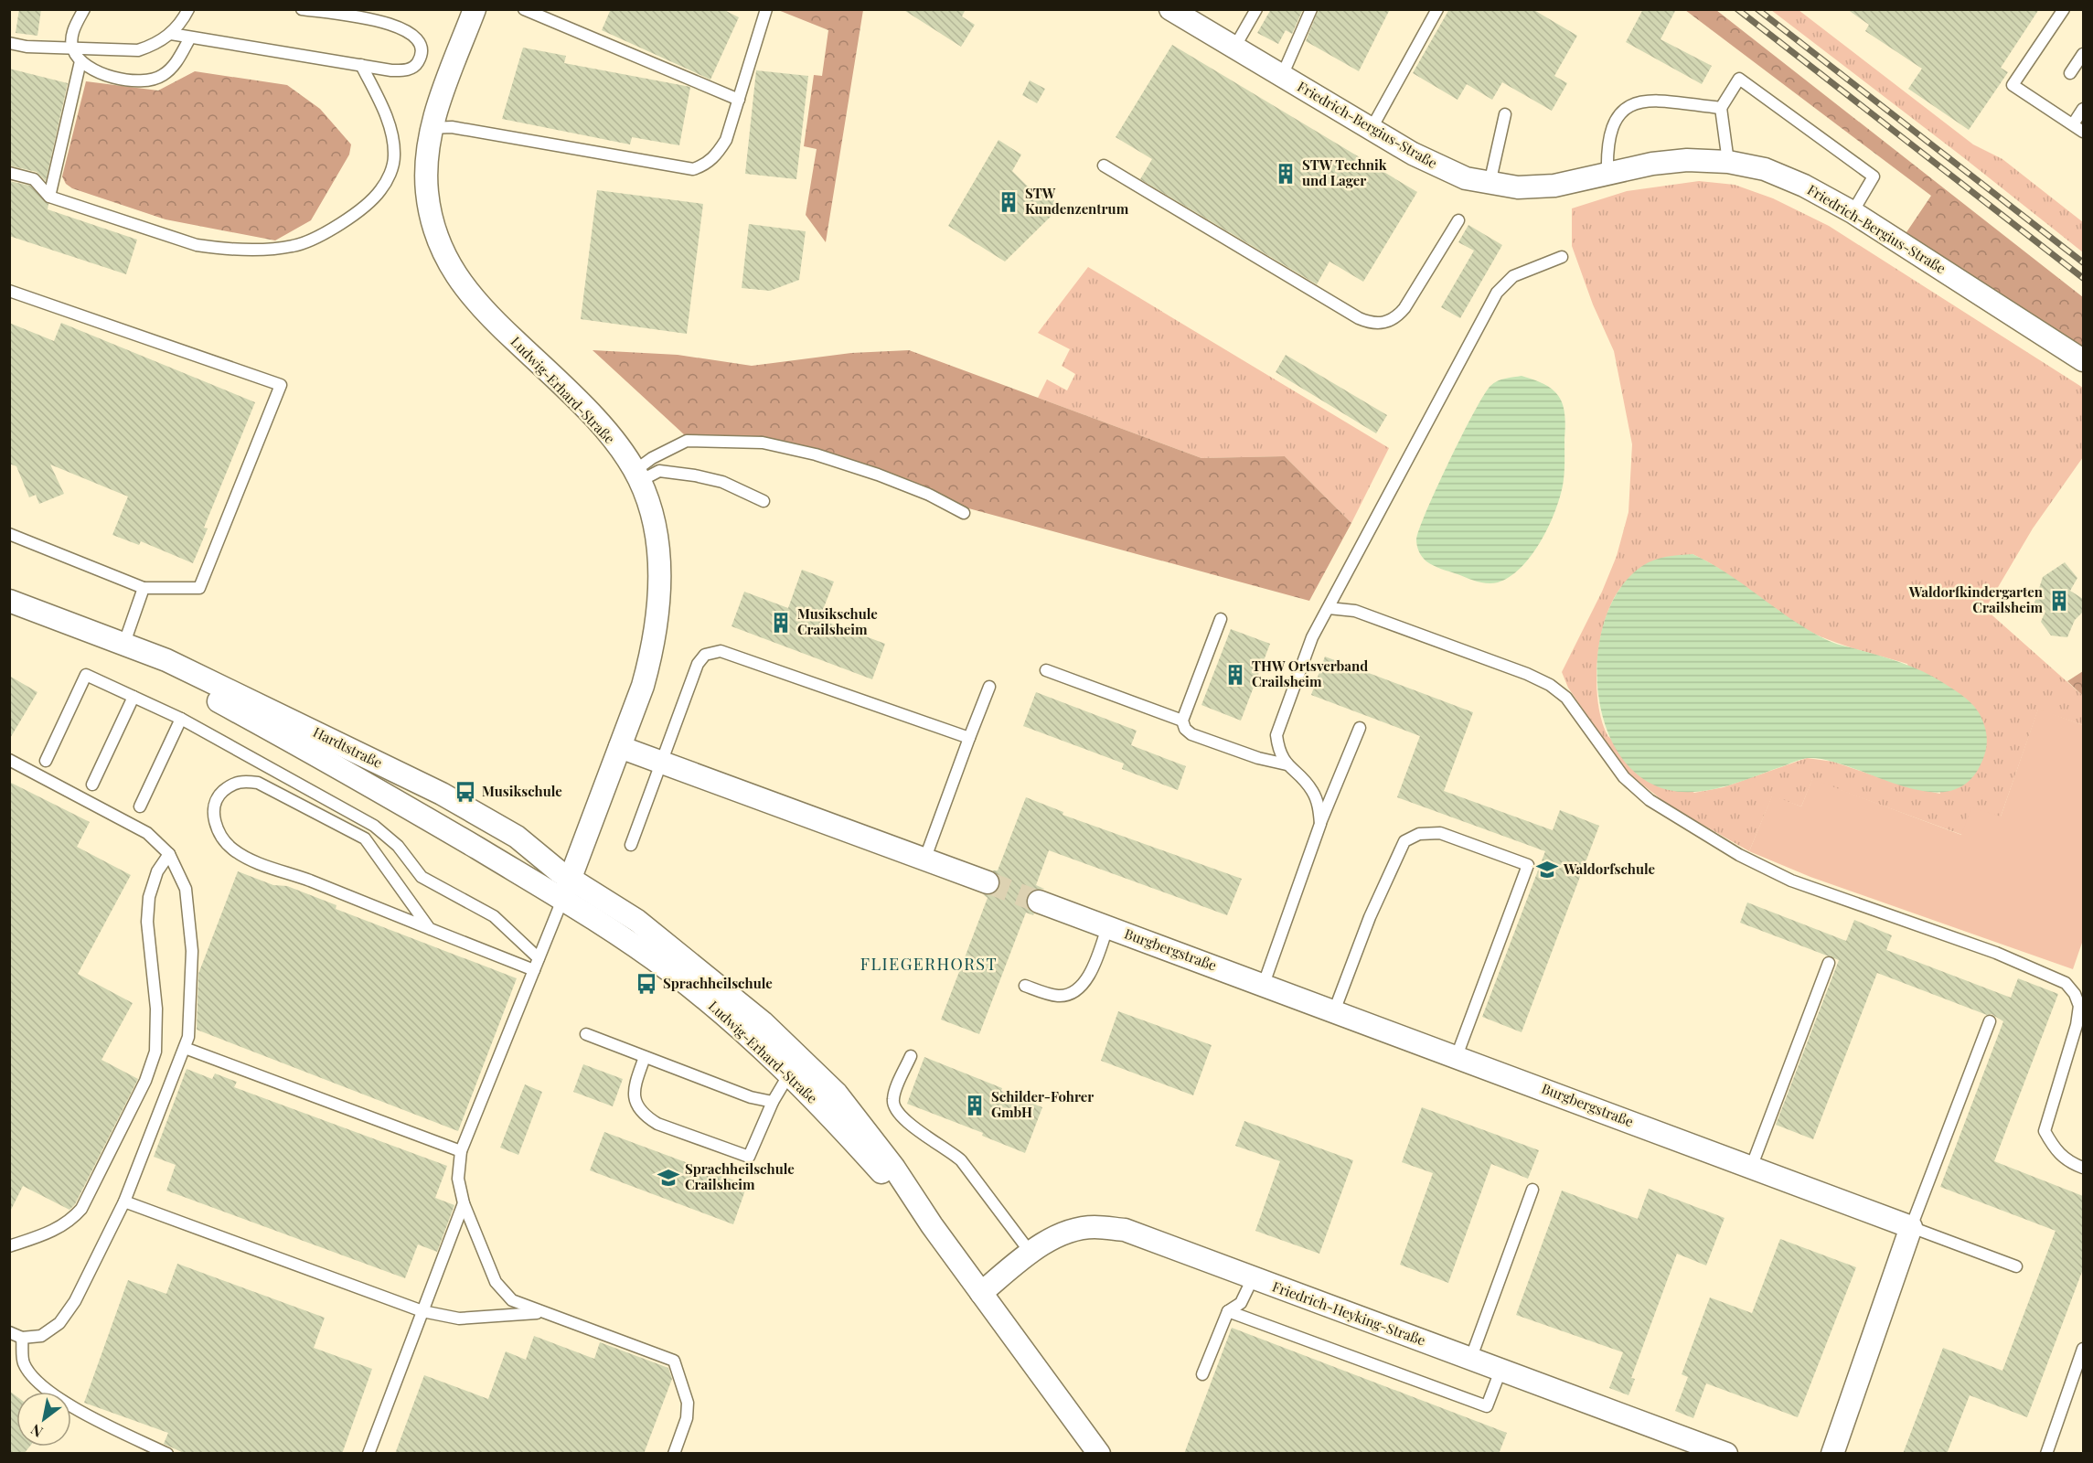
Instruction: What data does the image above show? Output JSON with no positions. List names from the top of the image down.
{
  "streets": {
    "street": [
      "Friedrich-Bergius-Straße",
      "Ludwig-Erhard-Straße",
      "Hardtstraße",
      "Burgbergstraße",
      "Friedrich-Heyking-Straße"
    ]
  },
  "crossings": [
    ["Ludwig-Erhard-Straße", "Hardtstraße"],
    ["Ludwig-Erhard-Straße", "Friedrich-Heyking-Straße"]
  ],
  "districts": ["FLIEGERHORST"],
  "places": {
    "building": [
      "STW Technik und Lager",
      "STW Kundenzentrum",
      "Waldorfkindergarten Crailsheim",
      "Musikschule Crailsheim",
      "THW Ortsverband Crailsheim",
      "Schilder-Fohrer GmbH"
    ],
    "bus stop": ["Musikschule", "Sprachheilschule"],
    "school or university": ["Waldorfschule", "Sprachheilschule Crailsheim"]
  },
  "north": "bottom left"
}
